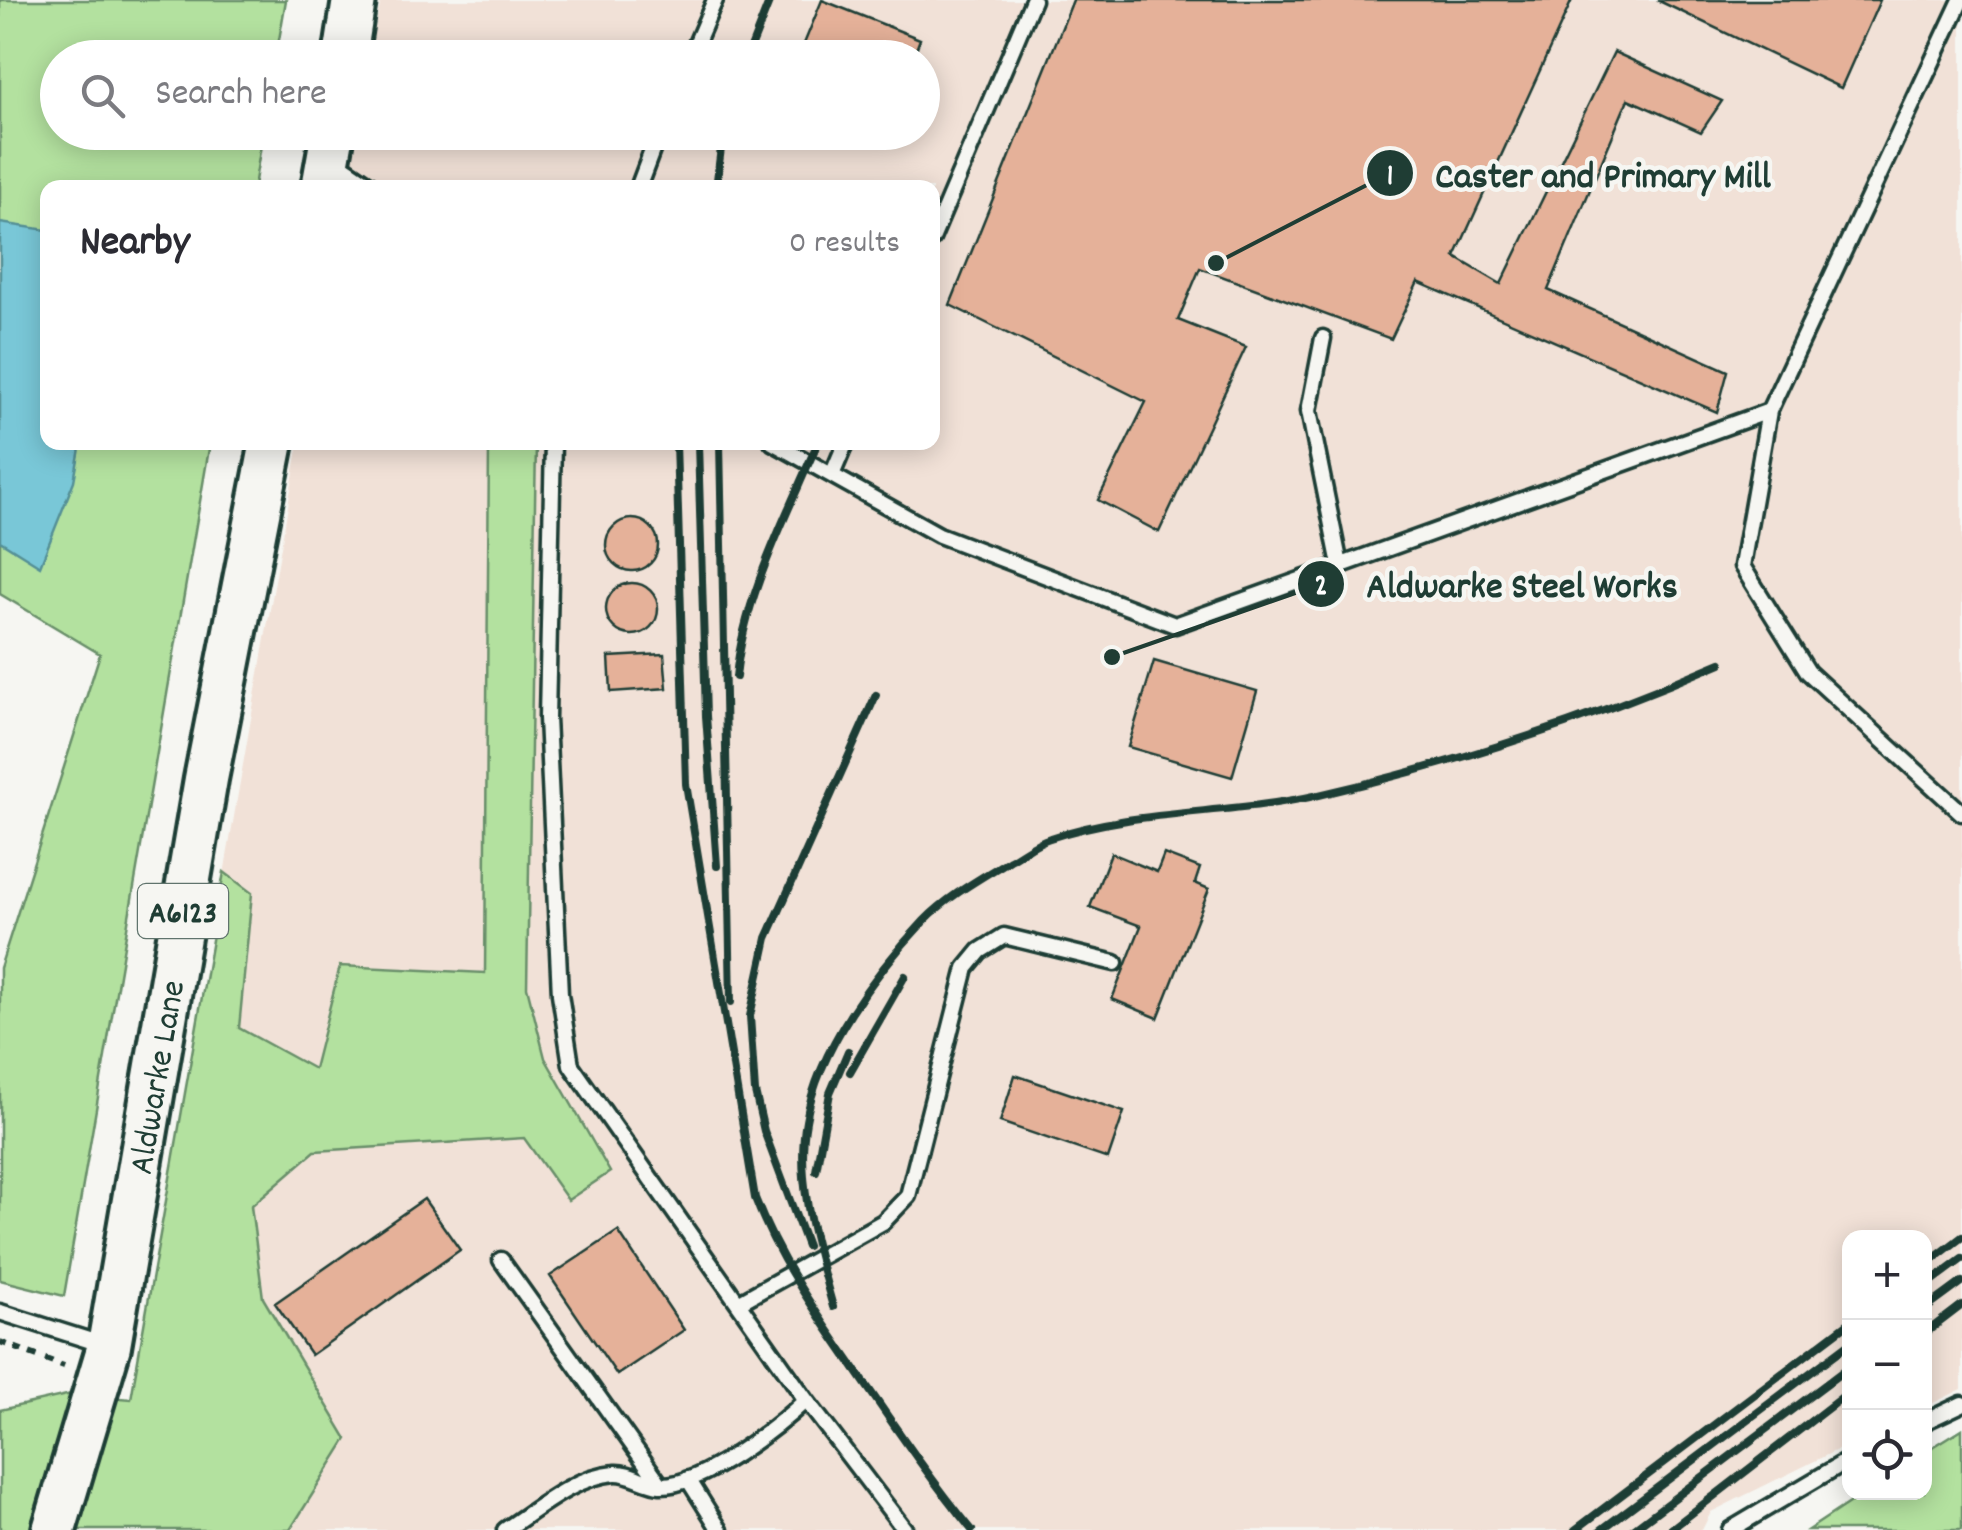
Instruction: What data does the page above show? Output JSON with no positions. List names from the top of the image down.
{
  "streets": {
    "main road": ["A6123", "Aldwarke Lane"]
  },
  "places": ["Caster and Primary Mill", "Aldwarke Steel Works"],
  "page": {
    "search": "Search here",
    "heading": ["Nearby", "0 results"],
    "map_buttons": ["+", "−"]
  }
}
